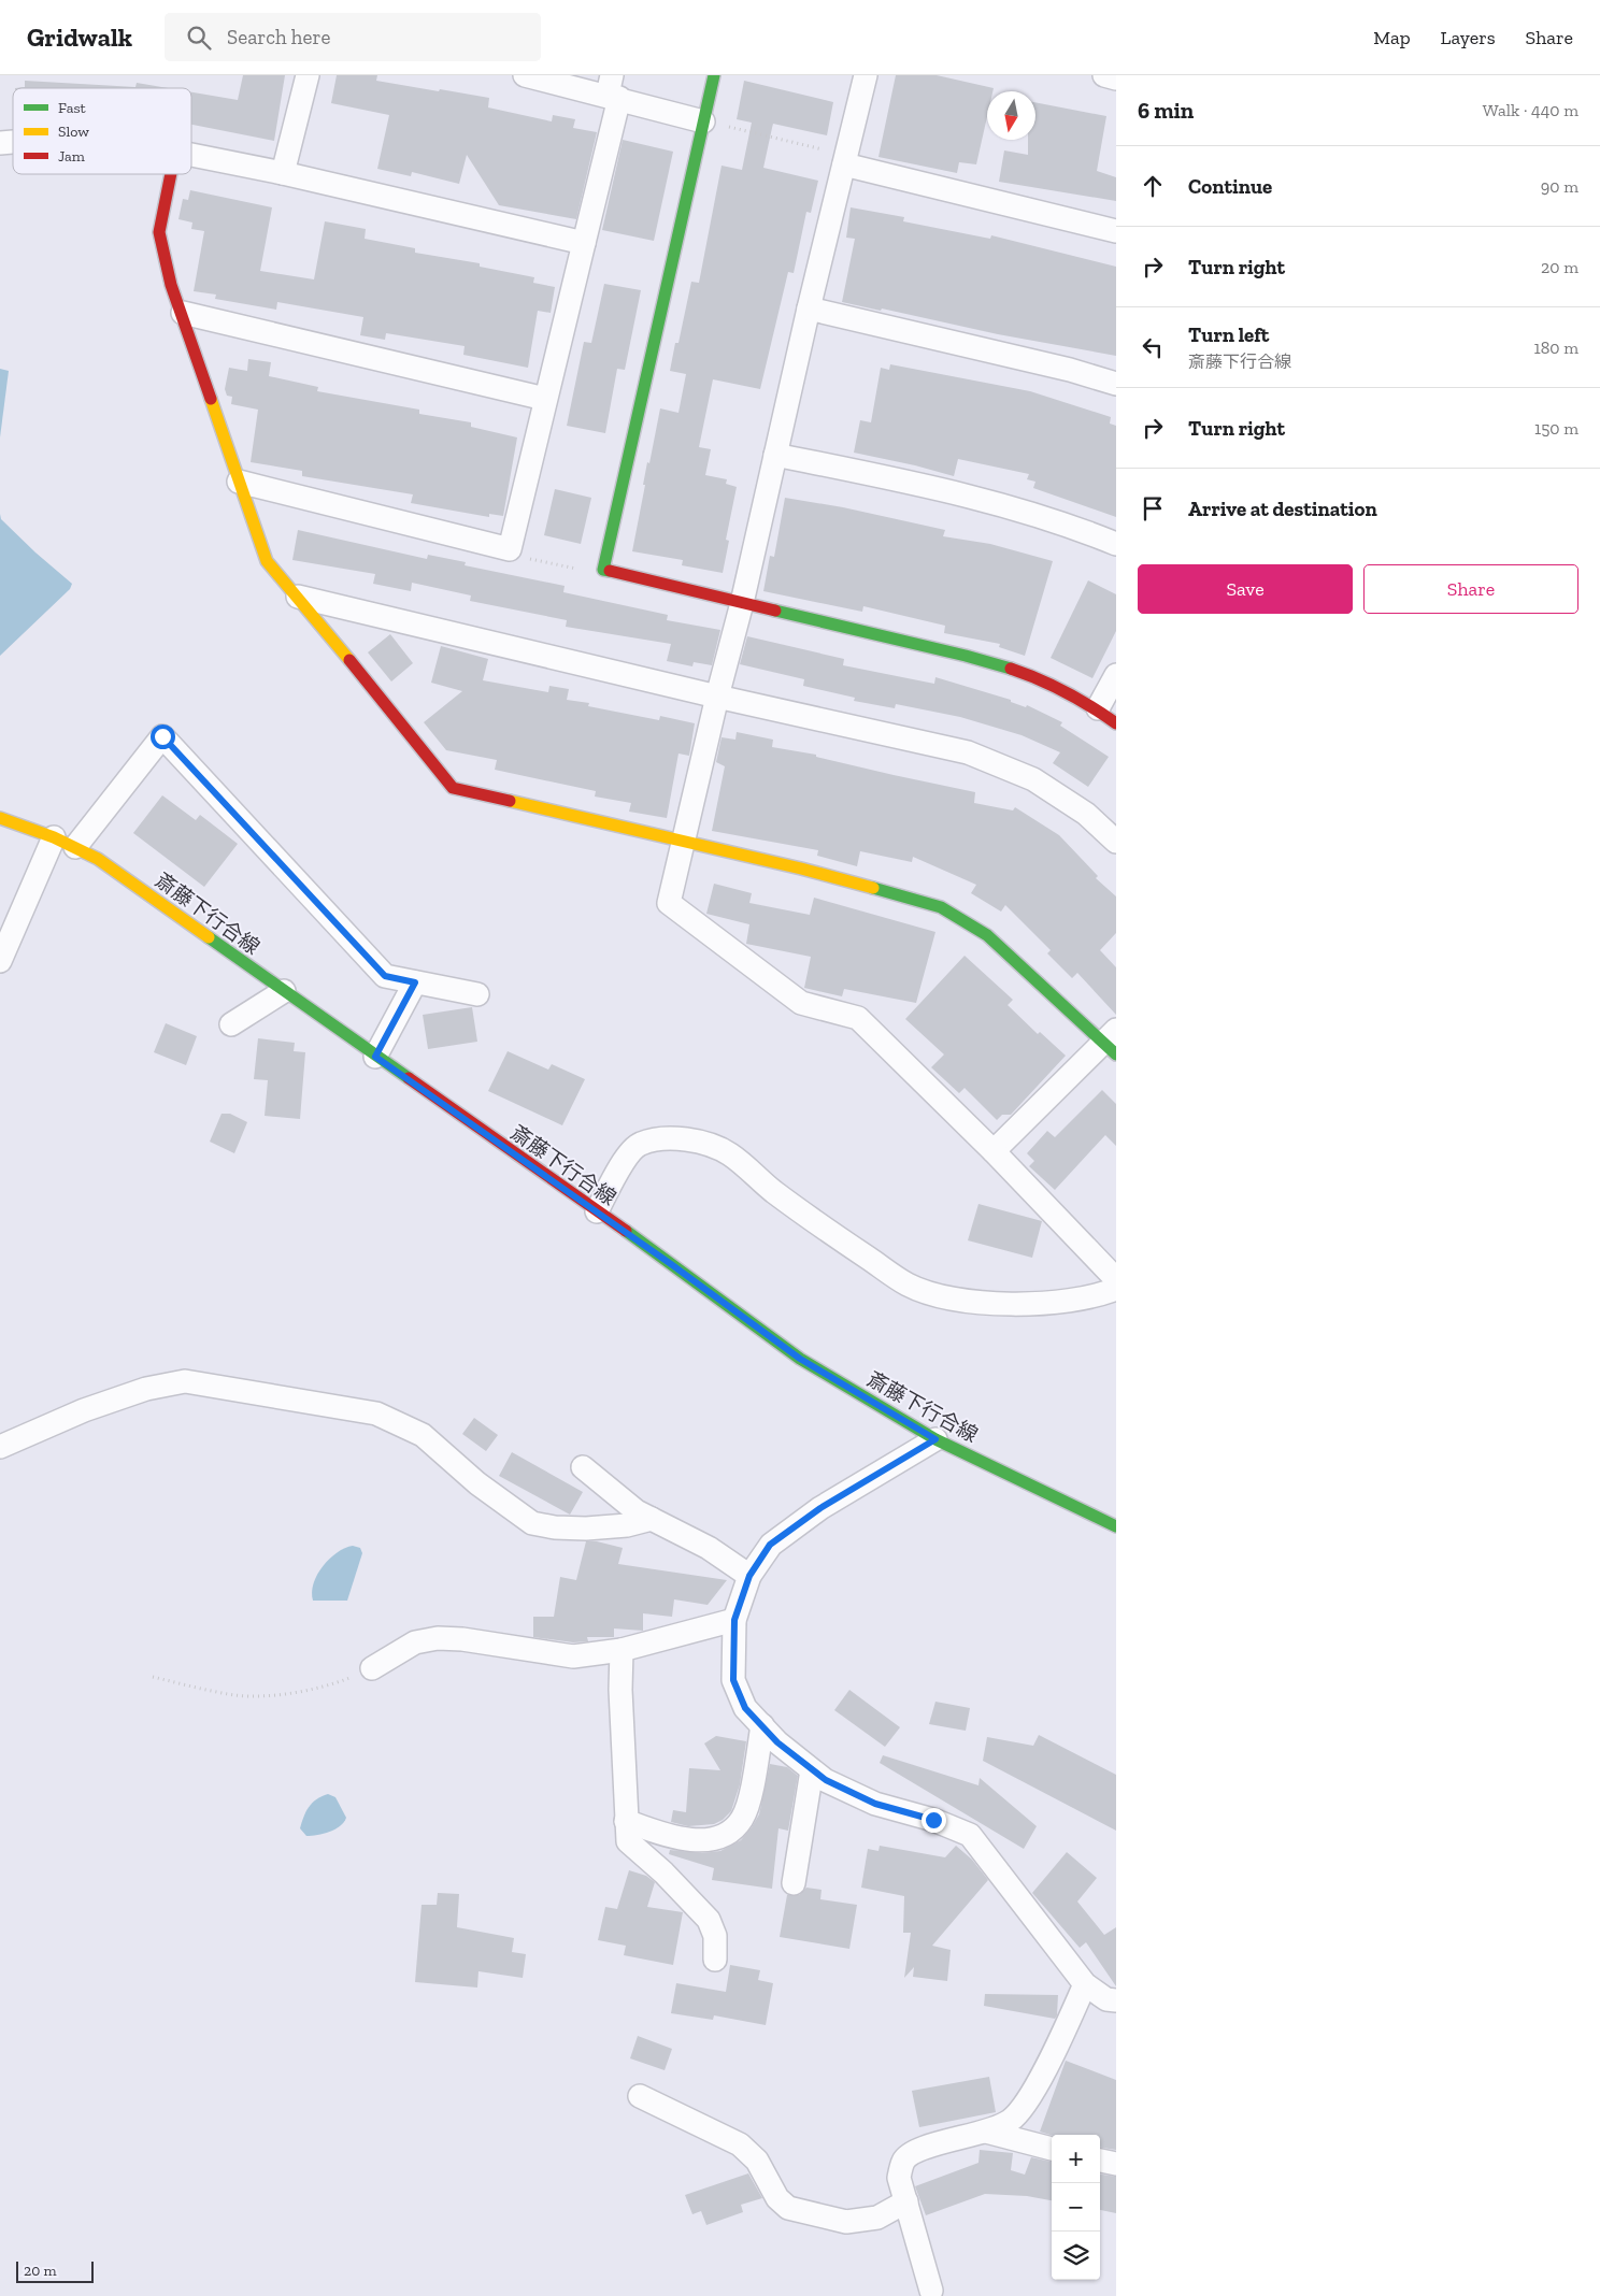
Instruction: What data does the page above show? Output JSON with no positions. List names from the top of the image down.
{
  "streets": {
    "street": ["斎藤下行合線"]
  },
  "legend": ["Fast", "Slow", "Jam"],
  "scale_bar": "20 m",
  "north": "bottom",
  "page": {
    "header": "Gridwalk",
    "search": "Search here",
    "nav": ["Map", "Layers", "Share"],
    "heading": ["6 min", "Walk · 440 m"],
    "list": [
      ["Continue", "90 m"],
      ["Turn right", "20 m"],
      ["Turn left", "斎藤下行合線", "180 m"],
      ["Turn right", "150 m"],
      "Arrive at destination"
    ],
    "buttons": ["Save", "Share"],
    "map_buttons": ["+", "−"],
    "scale": "20 m"
  }
}
